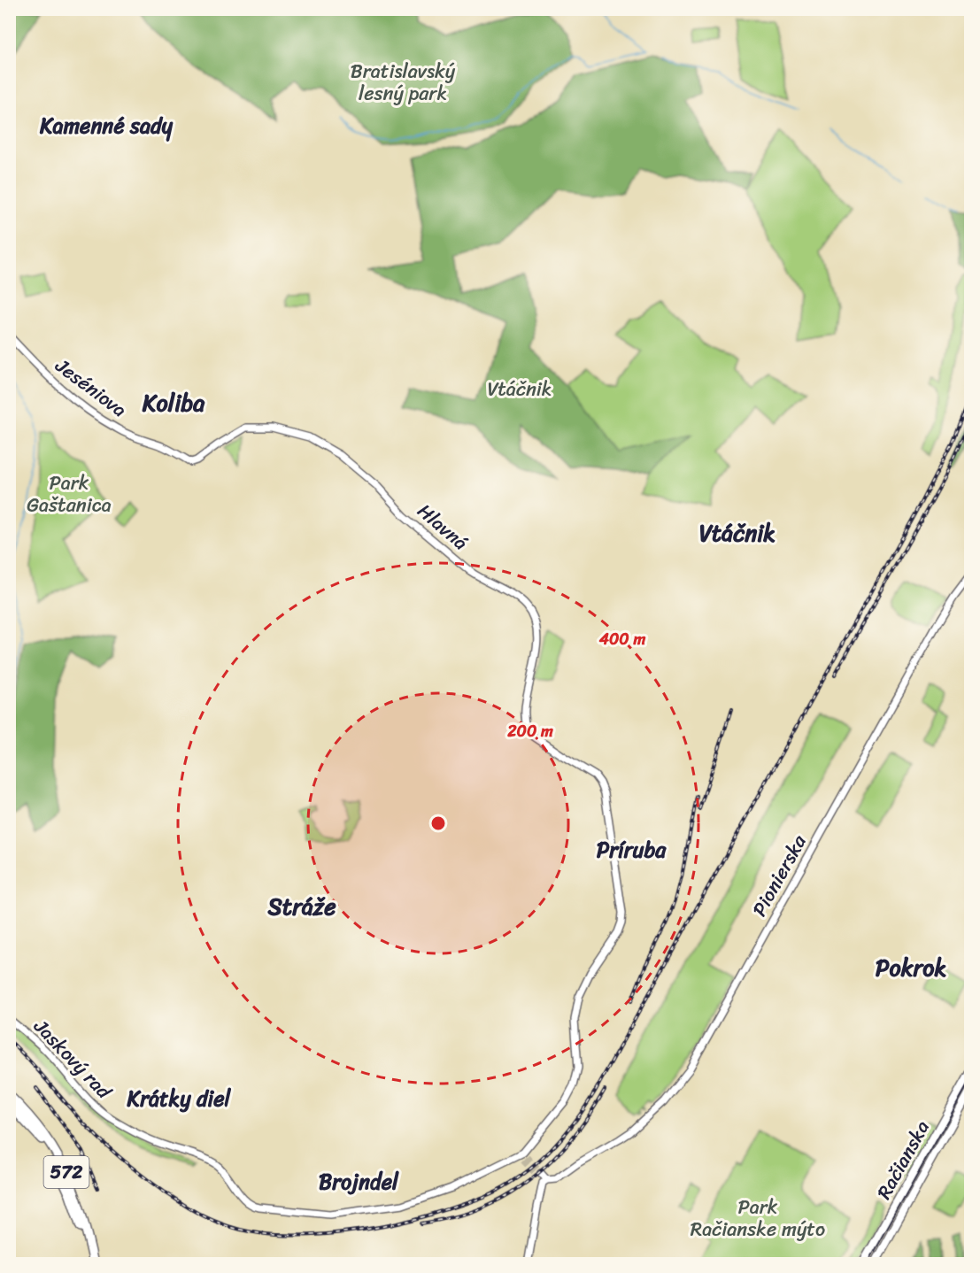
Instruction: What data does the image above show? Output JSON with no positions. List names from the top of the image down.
{
  "streets": {
    "main road": ["Račianska", "572"],
    "street": [
      "Jeséniova",
      "Hlavná",
      "Pionierska",
      "Jaskový rad"
    ]
  },
  "crossings": [
    ["Jeséniova", "Hlavná"],
    ["Hlavná", "Jaskový rad"]
  ],
  "districts": [
    "Kamenné sady",
    "Koliba",
    "Vtáčnik",
    "Príruba",
    "Stráže",
    "Pokrok",
    "Krátky diel",
    "Brojndel"
  ],
  "parks": [
    "Bratislavský lesný park",
    "Vtáčnik",
    "Park Gaštanica",
    "Park Račianske mýto"
  ],
  "rings": ["400 m", "200 m"]
}
